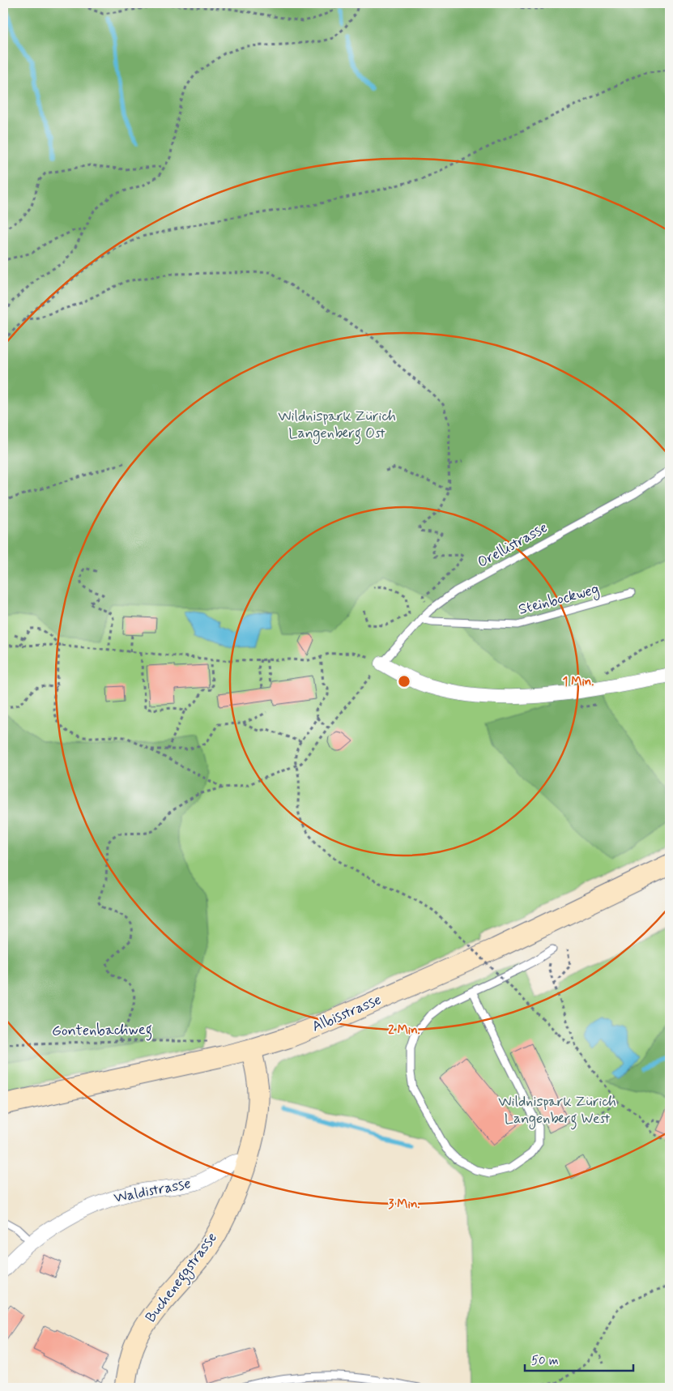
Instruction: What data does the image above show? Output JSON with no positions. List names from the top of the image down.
{
  "streets": {
    "main road": ["Albisstrasse", "Bucheneggstrasse"],
    "street": ["Waldistrasse"],
    "lane": ["Orellistrasse", "Steinbockweg"],
    "path": ["Gontenbachweg"]
  },
  "crossings": [
    ["Orellistrasse", "Steinbockweg"],
    ["Albisstrasse", "Bucheneggstrasse"],
    ["Waldistrasse", "Bucheneggstrasse"]
  ],
  "parks": ["Wildnispark Zürich Langenberg Ost", "Wildnispark Zürich Langenberg West"],
  "scale_bar": "50 m",
  "rings": ["1 Min.", "2 Min.", "3 Min."]
}
